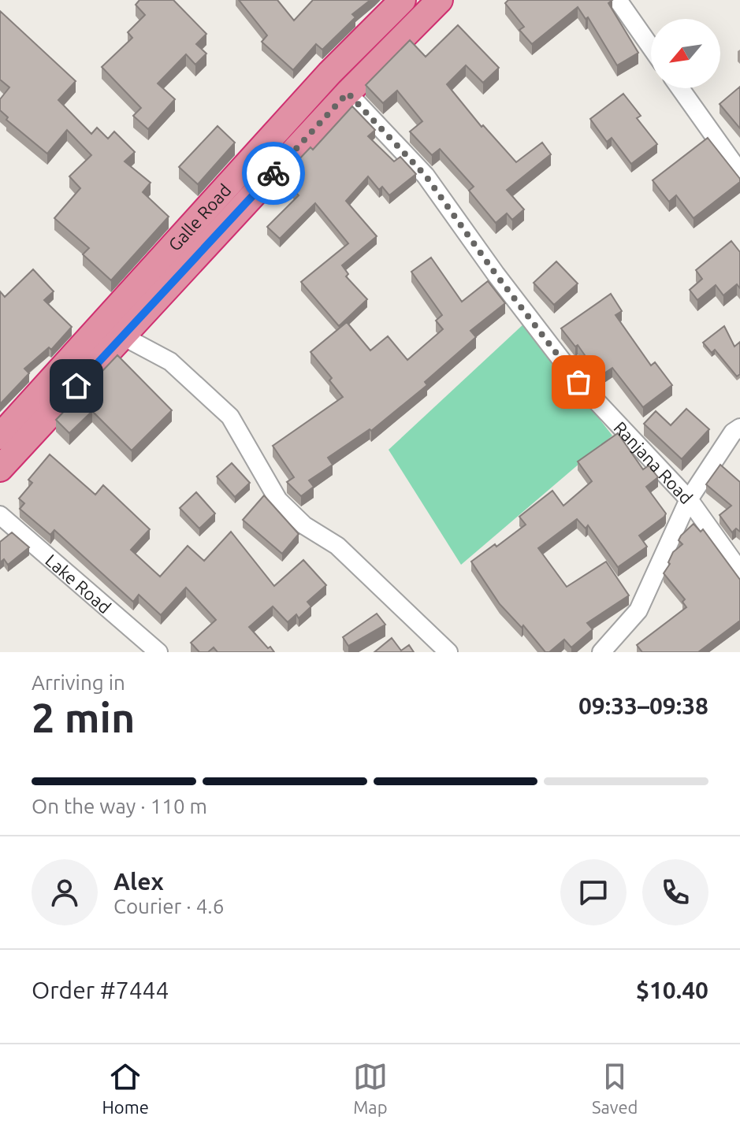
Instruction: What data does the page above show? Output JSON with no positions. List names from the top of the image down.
{
  "streets": {
    "highway": ["Galle Road"],
    "street": ["Ranjana Road", "Lake Road"]
  },
  "crossings": [
    ["Galle Road", "Ranjana Road"]
  ],
  "north": "bottom left",
  "page": {
    "heading": ["2 min", "Arriving in", "09:33–09:38"],
    "panel": [
      "Alex",
      "Courier · 4.6",
      "Order #7444",
      "$10.40"
    ],
    "bar": "On the way · 110 m",
    "tabs": ["Home", "Map", "Saved"]
  }
}
